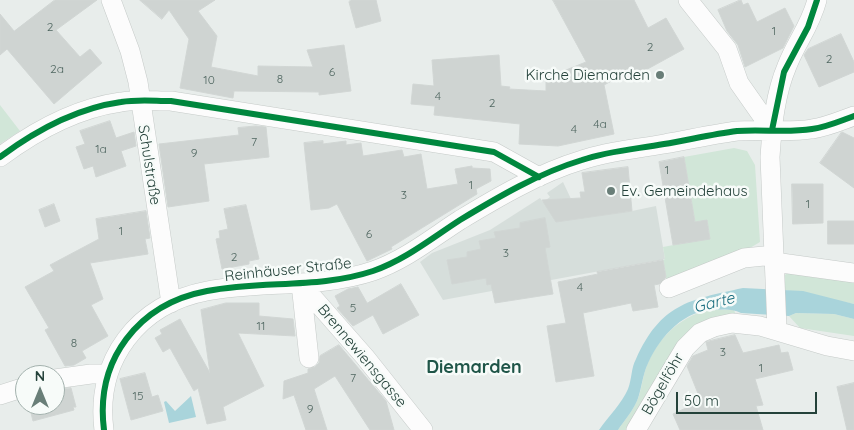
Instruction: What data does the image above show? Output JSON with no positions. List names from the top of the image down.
{
  "streets": {
    "street": [
      "Schulstraße",
      "Reinhäuser Straße",
      "Brennewiensgasse",
      "Bögelföhr"
    ]
  },
  "crossings": [
    ["Schulstraße", "Reinhäuser Straße"],
    ["Reinhäuser Straße", "Brennewiensgasse"]
  ],
  "districts": ["Diemarden"],
  "water": ["Garte"],
  "places": ["Kirche Diemarden", "Ev. Gemeindehaus"],
  "house_numbers": [
    "2",
    "1",
    "2",
    "2",
    "2a",
    "6",
    "8",
    "10",
    "4",
    "2",
    "4a",
    "4",
    "7",
    "1a",
    "9",
    "1",
    "1",
    "3",
    "1",
    "1",
    "6",
    "3",
    "2",
    "4",
    "5",
    "11",
    "8",
    "3",
    "1",
    "7",
    "15",
    "9"
  ],
  "scale_bar": "50 m",
  "north": "top"
}
